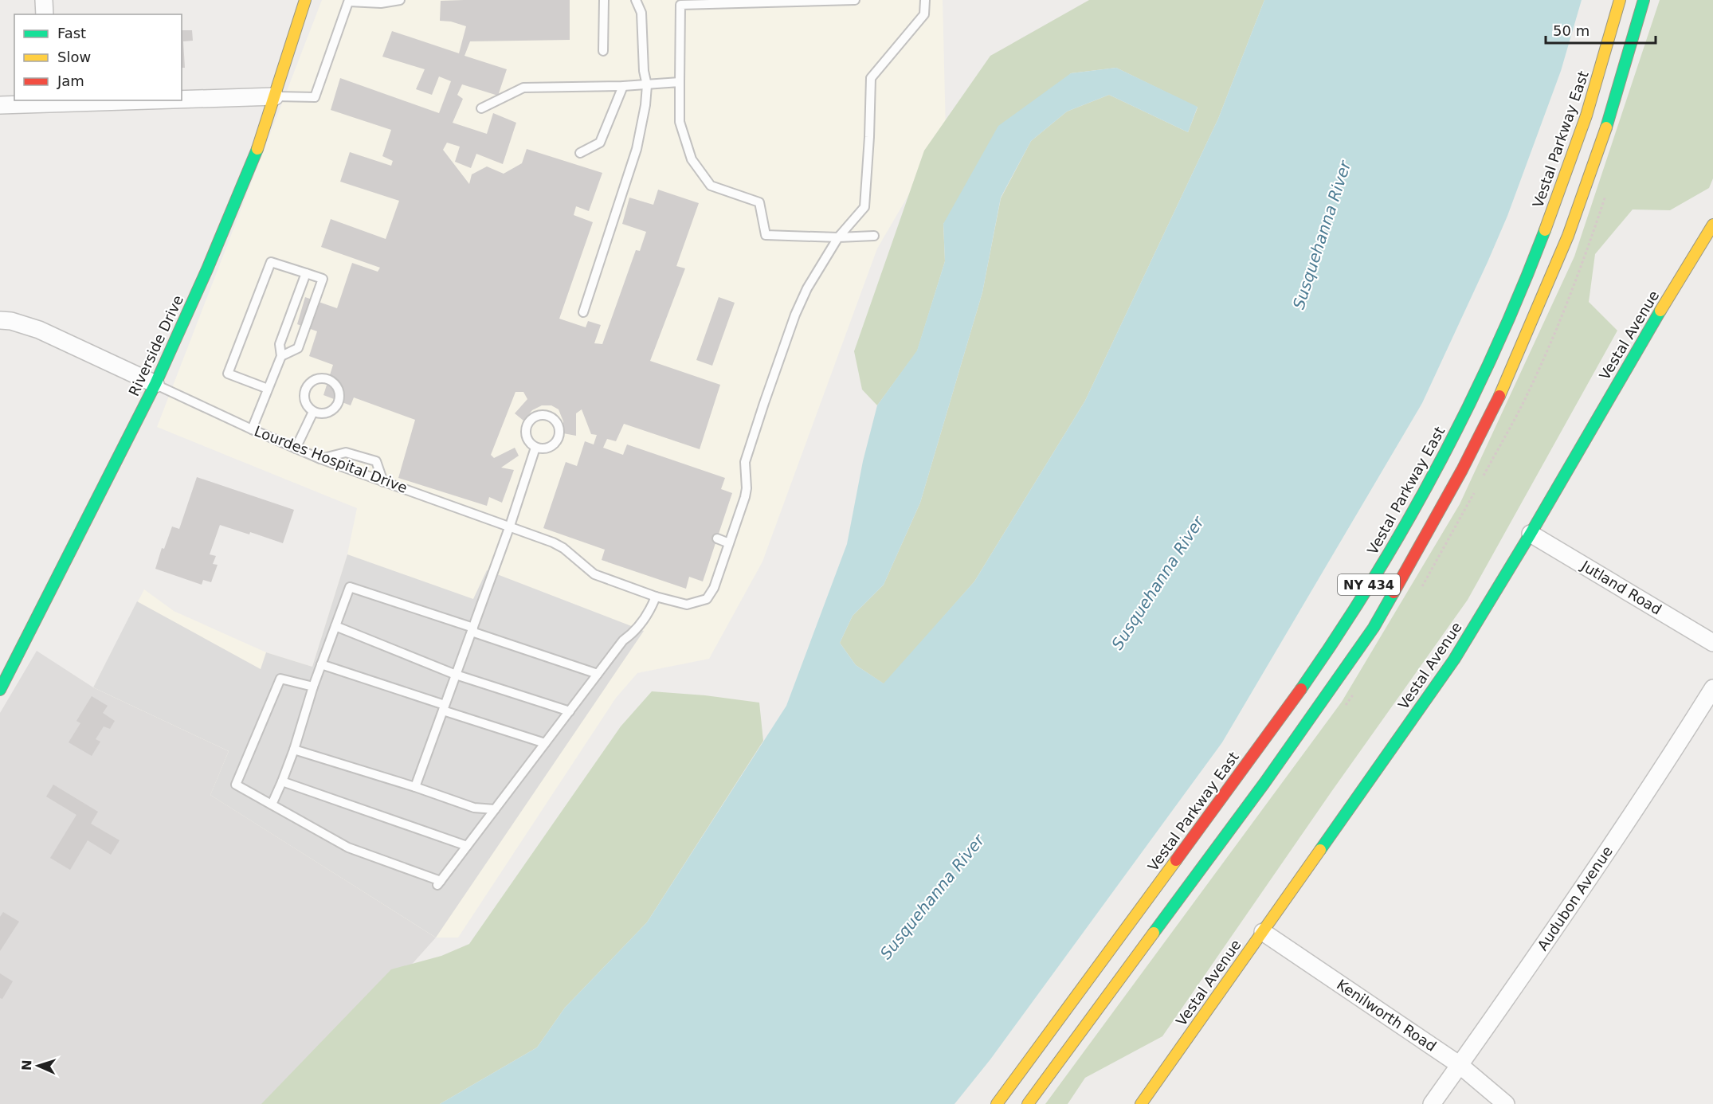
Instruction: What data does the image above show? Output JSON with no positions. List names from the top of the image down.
{
  "streets": {
    "main road": [
      "Vestal Parkway East",
      "Vestal Avenue",
      "Riverside Drive",
      "NY 434"
    ],
    "street": ["Jutland Road", "Audubon Avenue", "Kenilworth Road"],
    "lane": ["Lourdes Hospital Drive"]
  },
  "crossings": [
    ["Vestal Avenue", "Jutland Road"],
    ["Vestal Avenue", "Kenilworth Road"],
    ["Riverside Drive", "Lourdes Hospital Drive"],
    ["Audubon Avenue", "Kenilworth Road"]
  ],
  "water": ["Susquehanna River"],
  "legend": ["Fast", "Slow", "Jam"],
  "scale_bar": "50 m",
  "north": "left"
}
